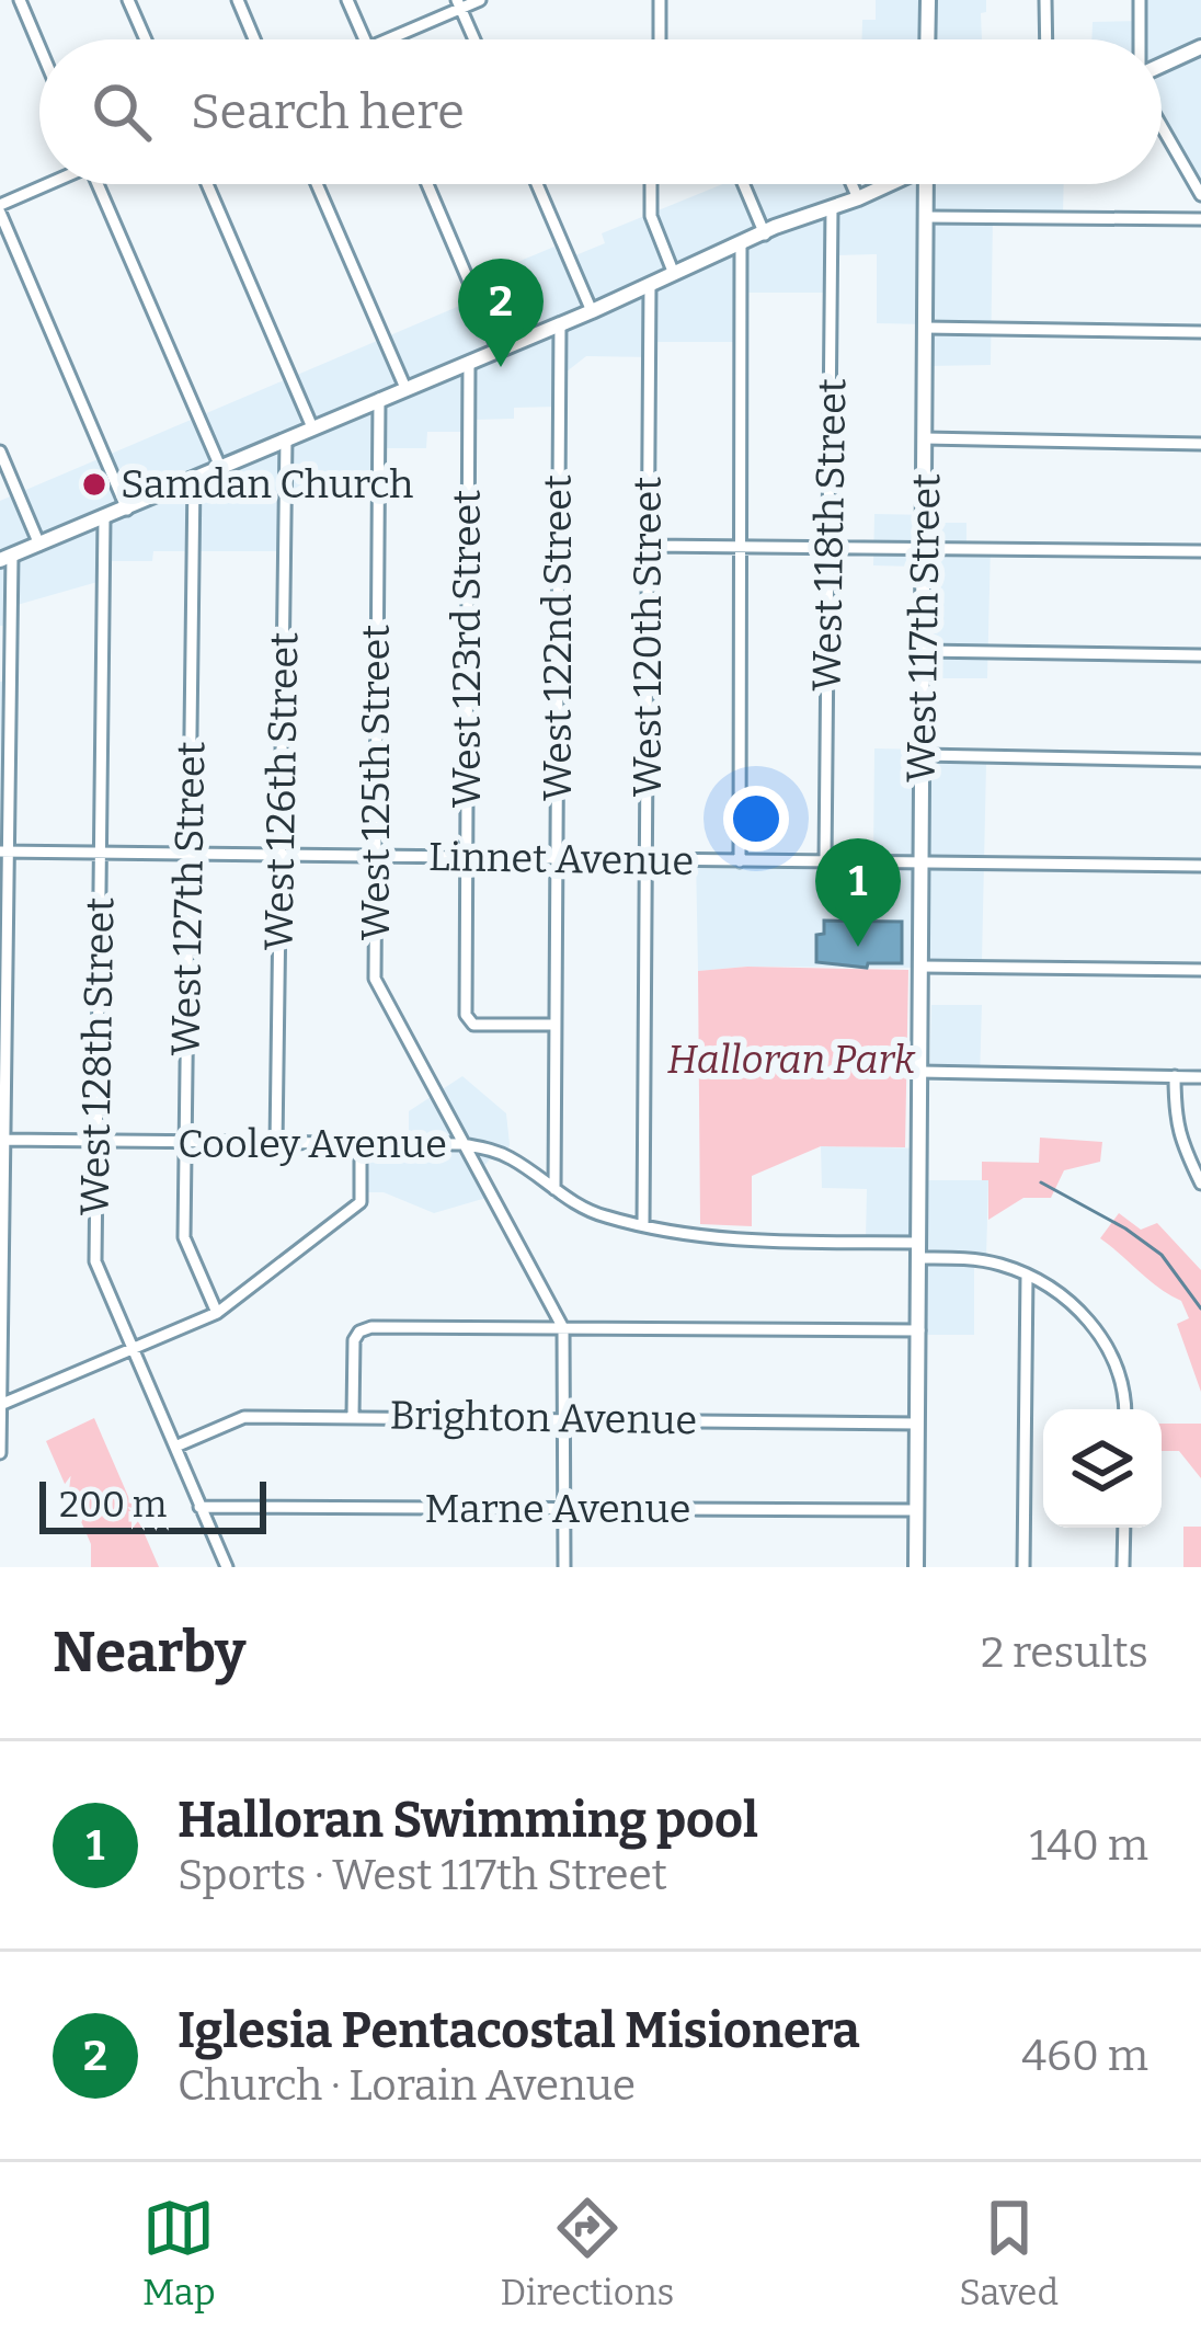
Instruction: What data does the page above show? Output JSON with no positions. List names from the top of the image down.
{
  "streets": {
    "main road": ["West 117th Street"],
    "street": [
      "West 118th Street",
      "West 120th Street",
      "West 122nd Street",
      "West 123rd Street",
      "West 125th Street",
      "West 126th Street",
      "Linnet Avenue",
      "West 127th Street",
      "West 128th Street",
      "Cooley Avenue",
      "Brighton Avenue",
      "Marne Avenue"
    ]
  },
  "crossings": [
    ["West 118th Street", "Linnet Avenue"],
    ["West 117th Street", "Linnet Avenue"],
    ["West 117th Street", "Cooley Avenue"],
    ["West 117th Street", "Brighton Avenue"],
    ["West 117th Street", "Marne Avenue"],
    ["West 120th Street", "Linnet Avenue"],
    ["West 120th Street", "Cooley Avenue"],
    ["West 122nd Street", "West 123rd Street"],
    ["West 122nd Street", "Linnet Avenue"],
    ["West 122nd Street", "Cooley Avenue"],
    ["West 123rd Street", "Linnet Avenue"],
    ["West 125th Street", "Linnet Avenue"],
    ["West 125th Street", "Cooley Avenue"],
    ["West 126th Street", "Linnet Avenue"],
    ["West 126th Street", "Cooley Avenue"],
    ["Linnet Avenue", "West 127th Street"],
    ["Linnet Avenue", "West 128th Street"],
    ["West 127th Street", "Cooley Avenue"],
    ["West 128th Street", "Cooley Avenue"],
    ["West 128th Street", "Brighton Avenue"],
    ["West 128th Street", "Marne Avenue"]
  ],
  "parks": ["Halloran Park"],
  "places": ["Samdan Church"],
  "scale_bar": "200 m",
  "page": {
    "search": "Search here",
    "pins": ["2", "1"],
    "scale": "200 m",
    "heading": ["Nearby", "2 results"],
    "list": [
      {
        "mark": "1",
        "name": "Halloran Swimming pool",
        "note": "Sports · West 117th Street",
        "value": "140 m"
      },
      {
        "mark": "2",
        "name": "Iglesia Pentacostal Misionera",
        "note": "Church · Lorain Avenue",
        "value": "460 m"
      }
    ],
    "nav": ["Map", "Directions", "Saved"]
  }
}
